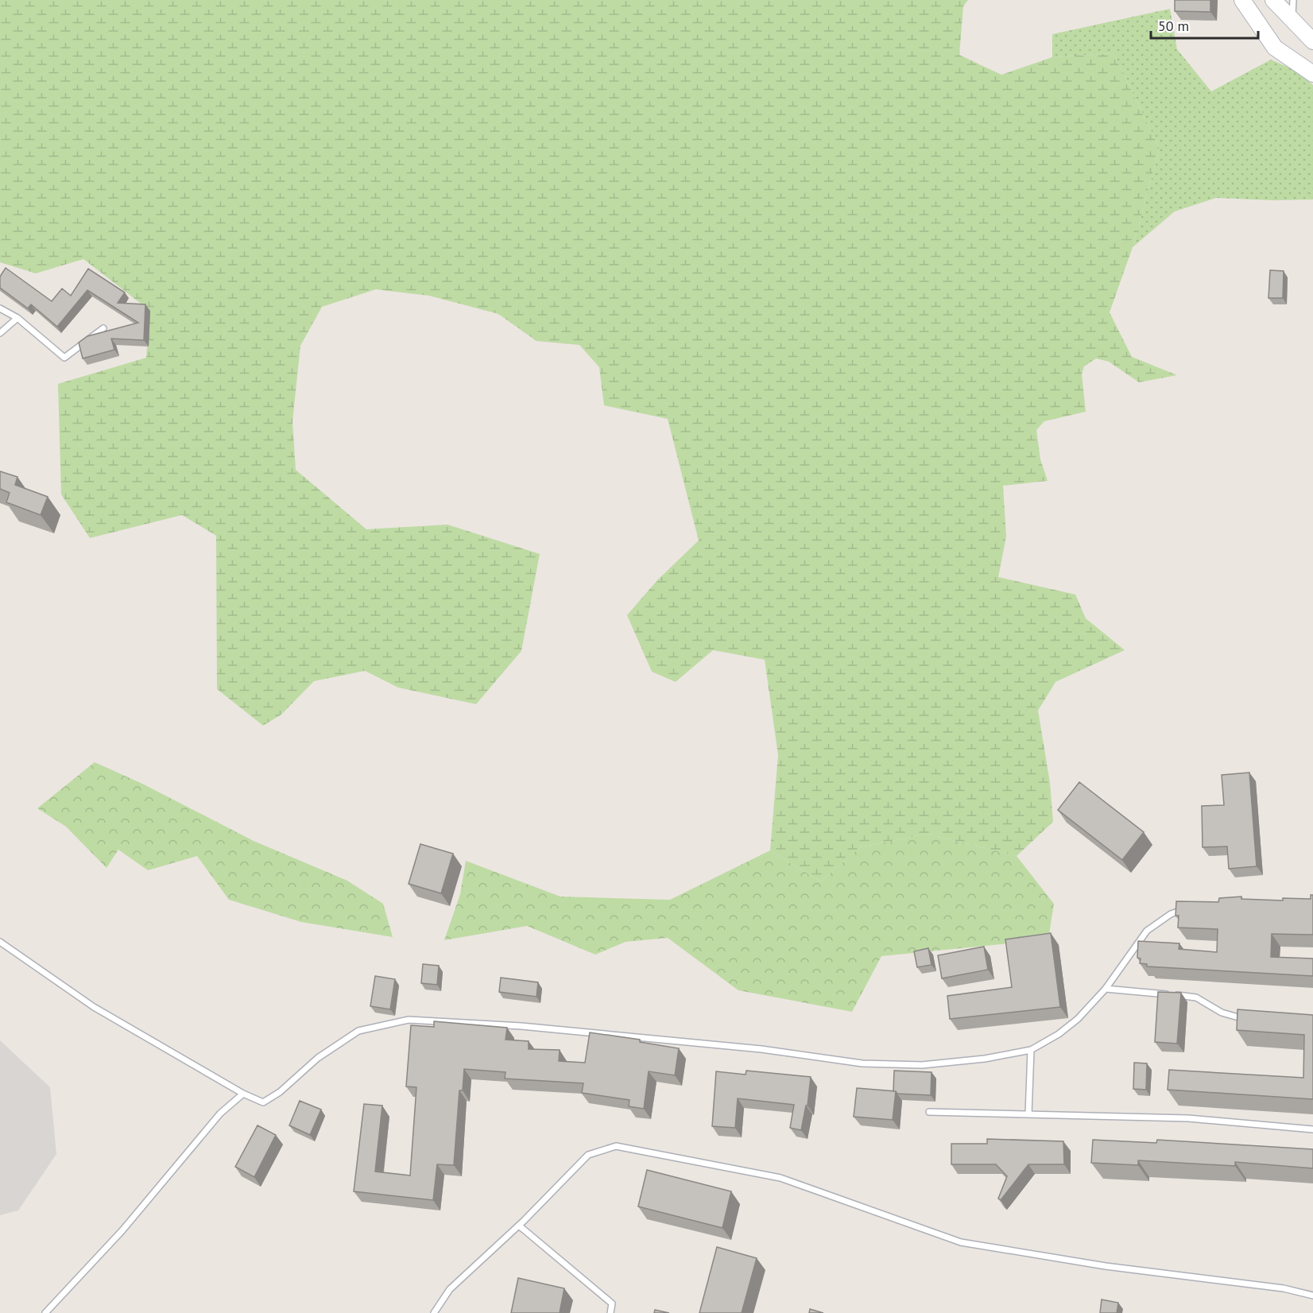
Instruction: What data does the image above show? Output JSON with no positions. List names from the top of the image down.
{
  "scale_bar": "50 m"
}
